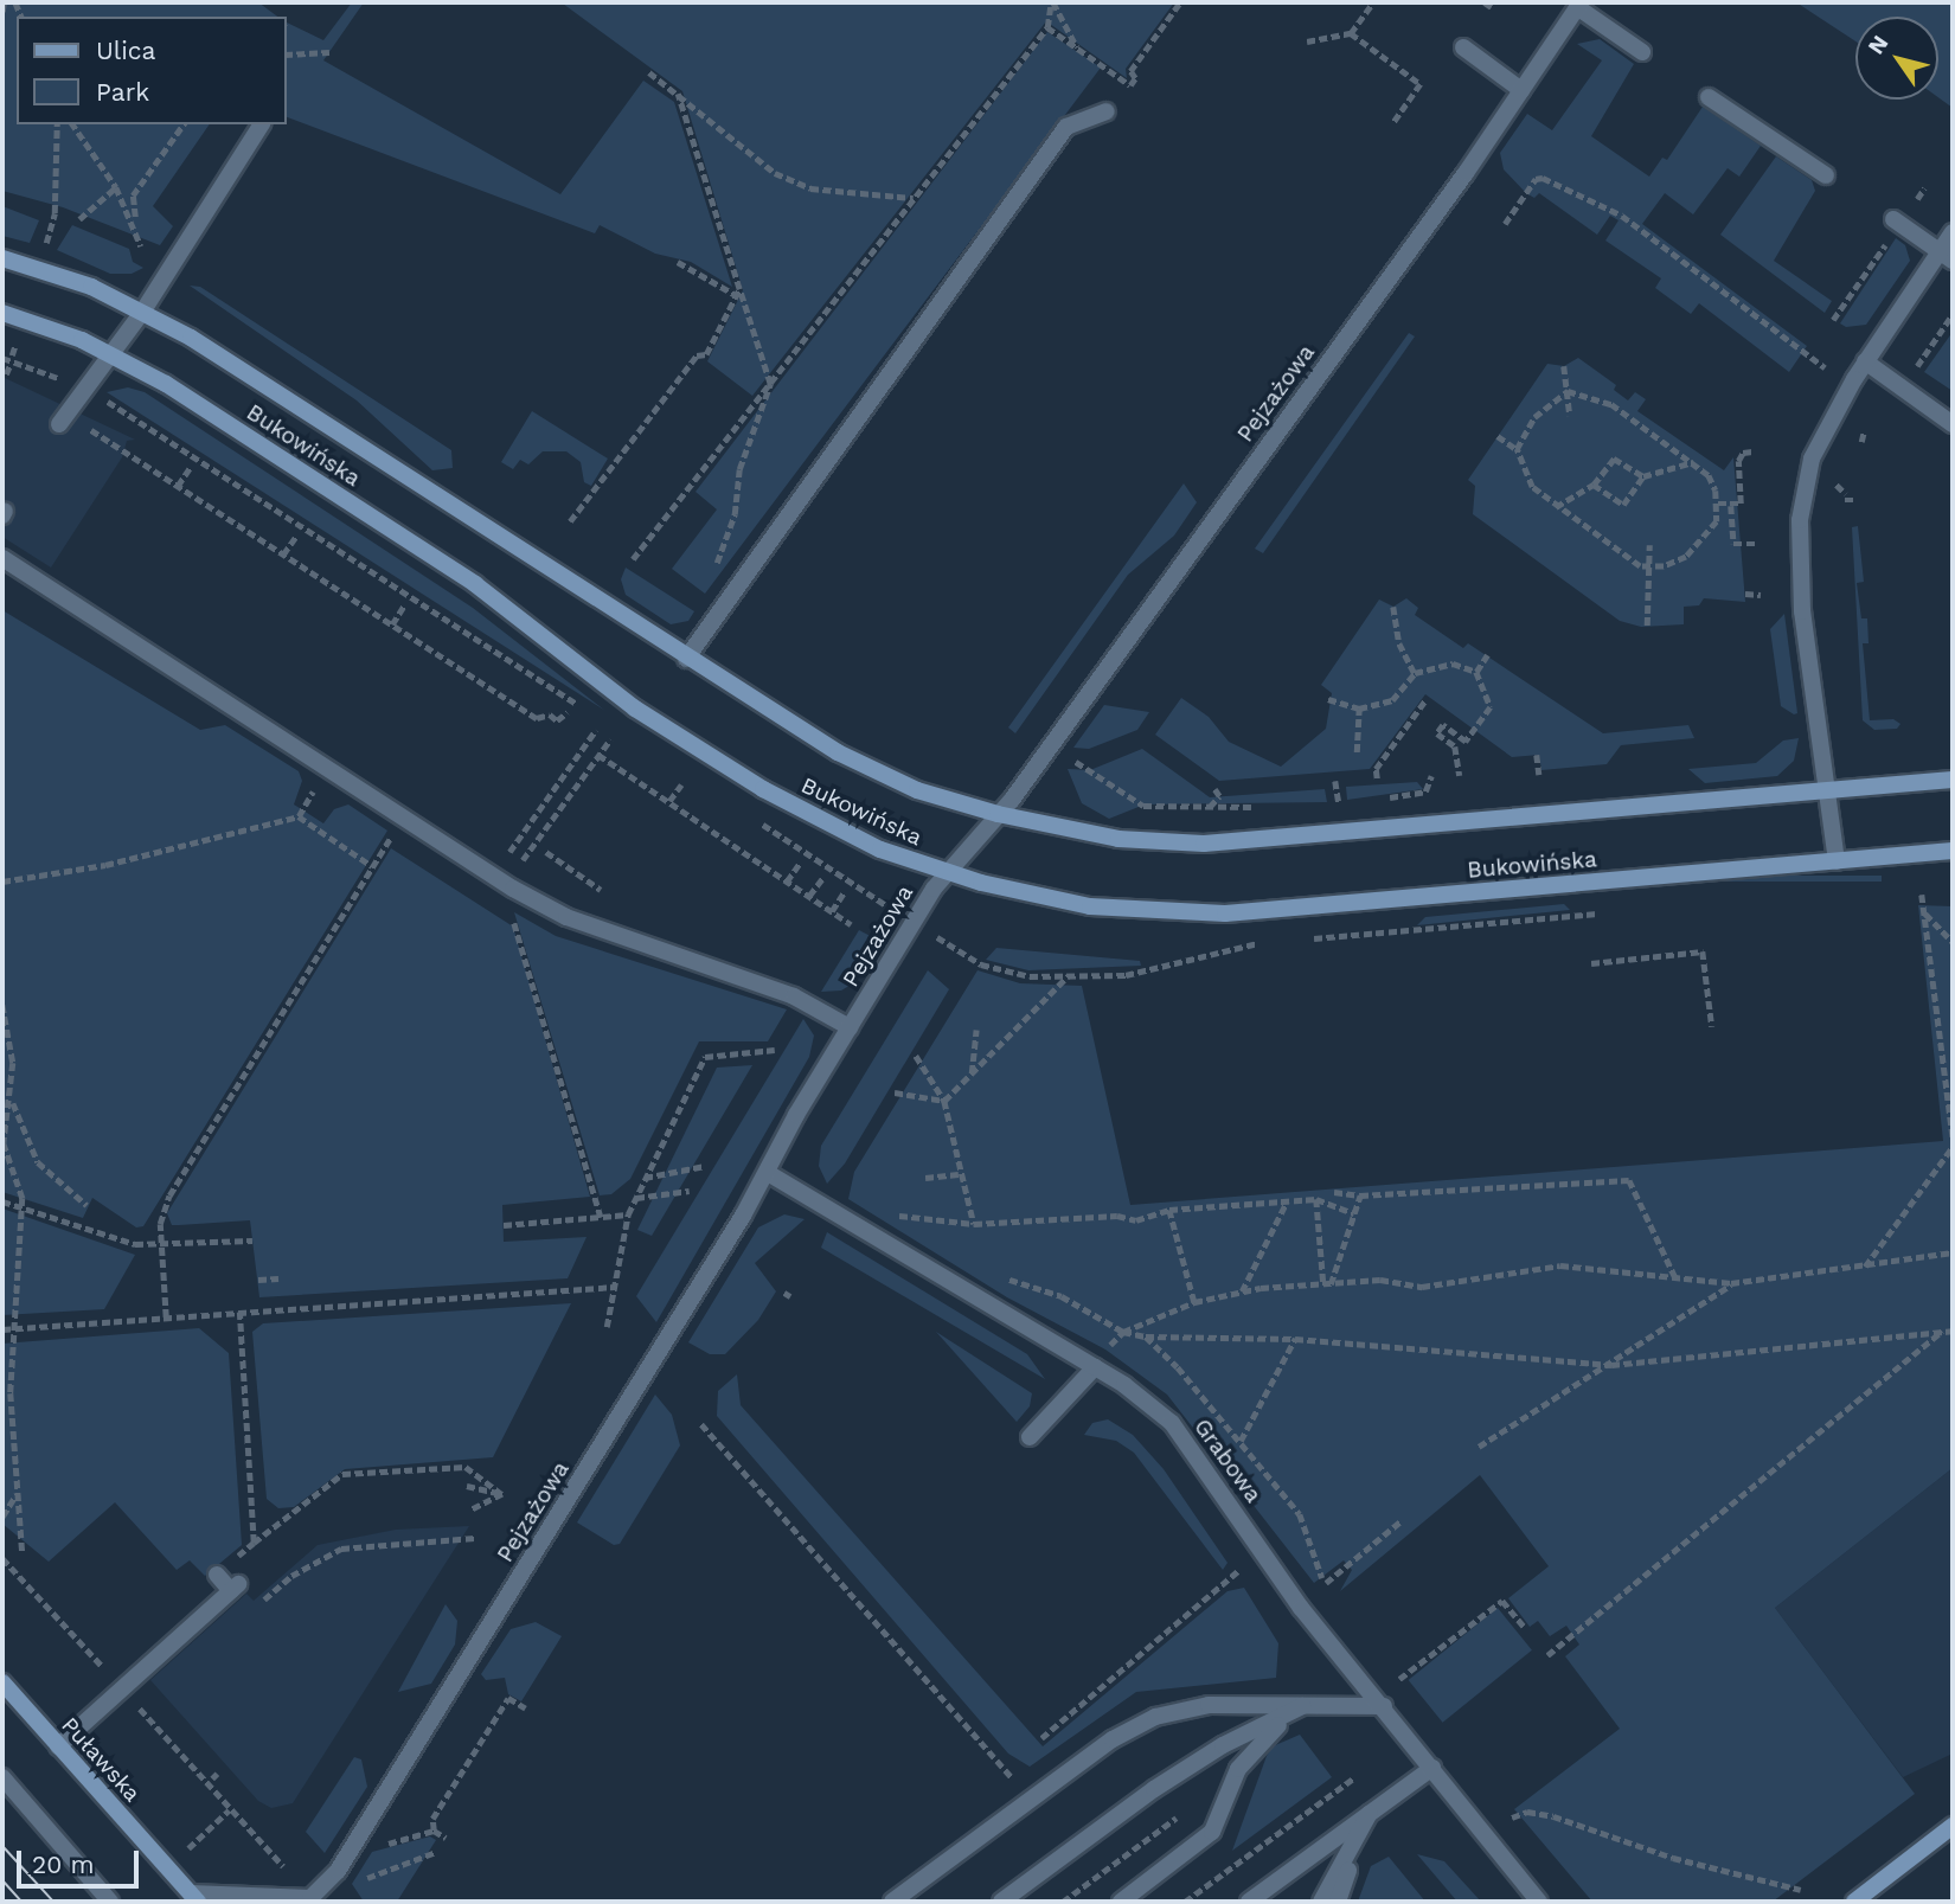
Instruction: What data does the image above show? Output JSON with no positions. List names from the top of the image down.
{
  "streets": {
    "street": [
      "Pejzażowa",
      "Bukowińska",
      "Grabowa",
      "Puławska"
    ]
  },
  "crossings": [
    ["Pejzażowa", "Bukowińska"],
    ["Pejzażowa", "Grabowa"],
    ["Pejzażowa", "Puławska"]
  ],
  "legend": ["Ulica", "Park"],
  "scale_bar": "20 m",
  "north": "top left"
}
